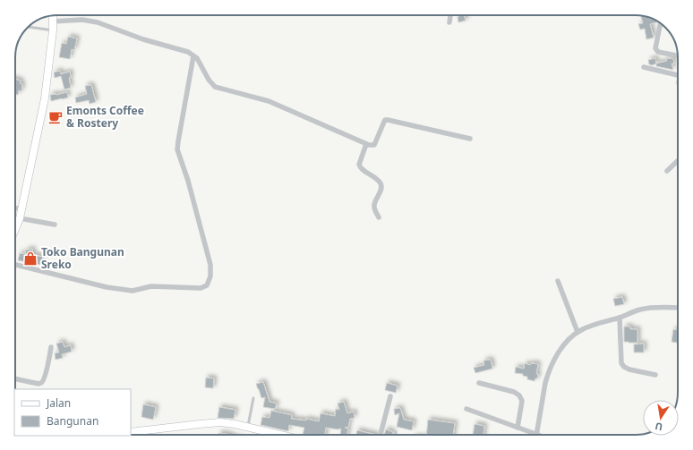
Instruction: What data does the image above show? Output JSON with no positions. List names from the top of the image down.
{
  "places": {
    "cafe": ["Emonts Coffee & Rostery"],
    "shop": ["Toko Bangunan Sreko"]
  },
  "legend": ["Jalan", "Bangunan"],
  "north": "bottom"
}
